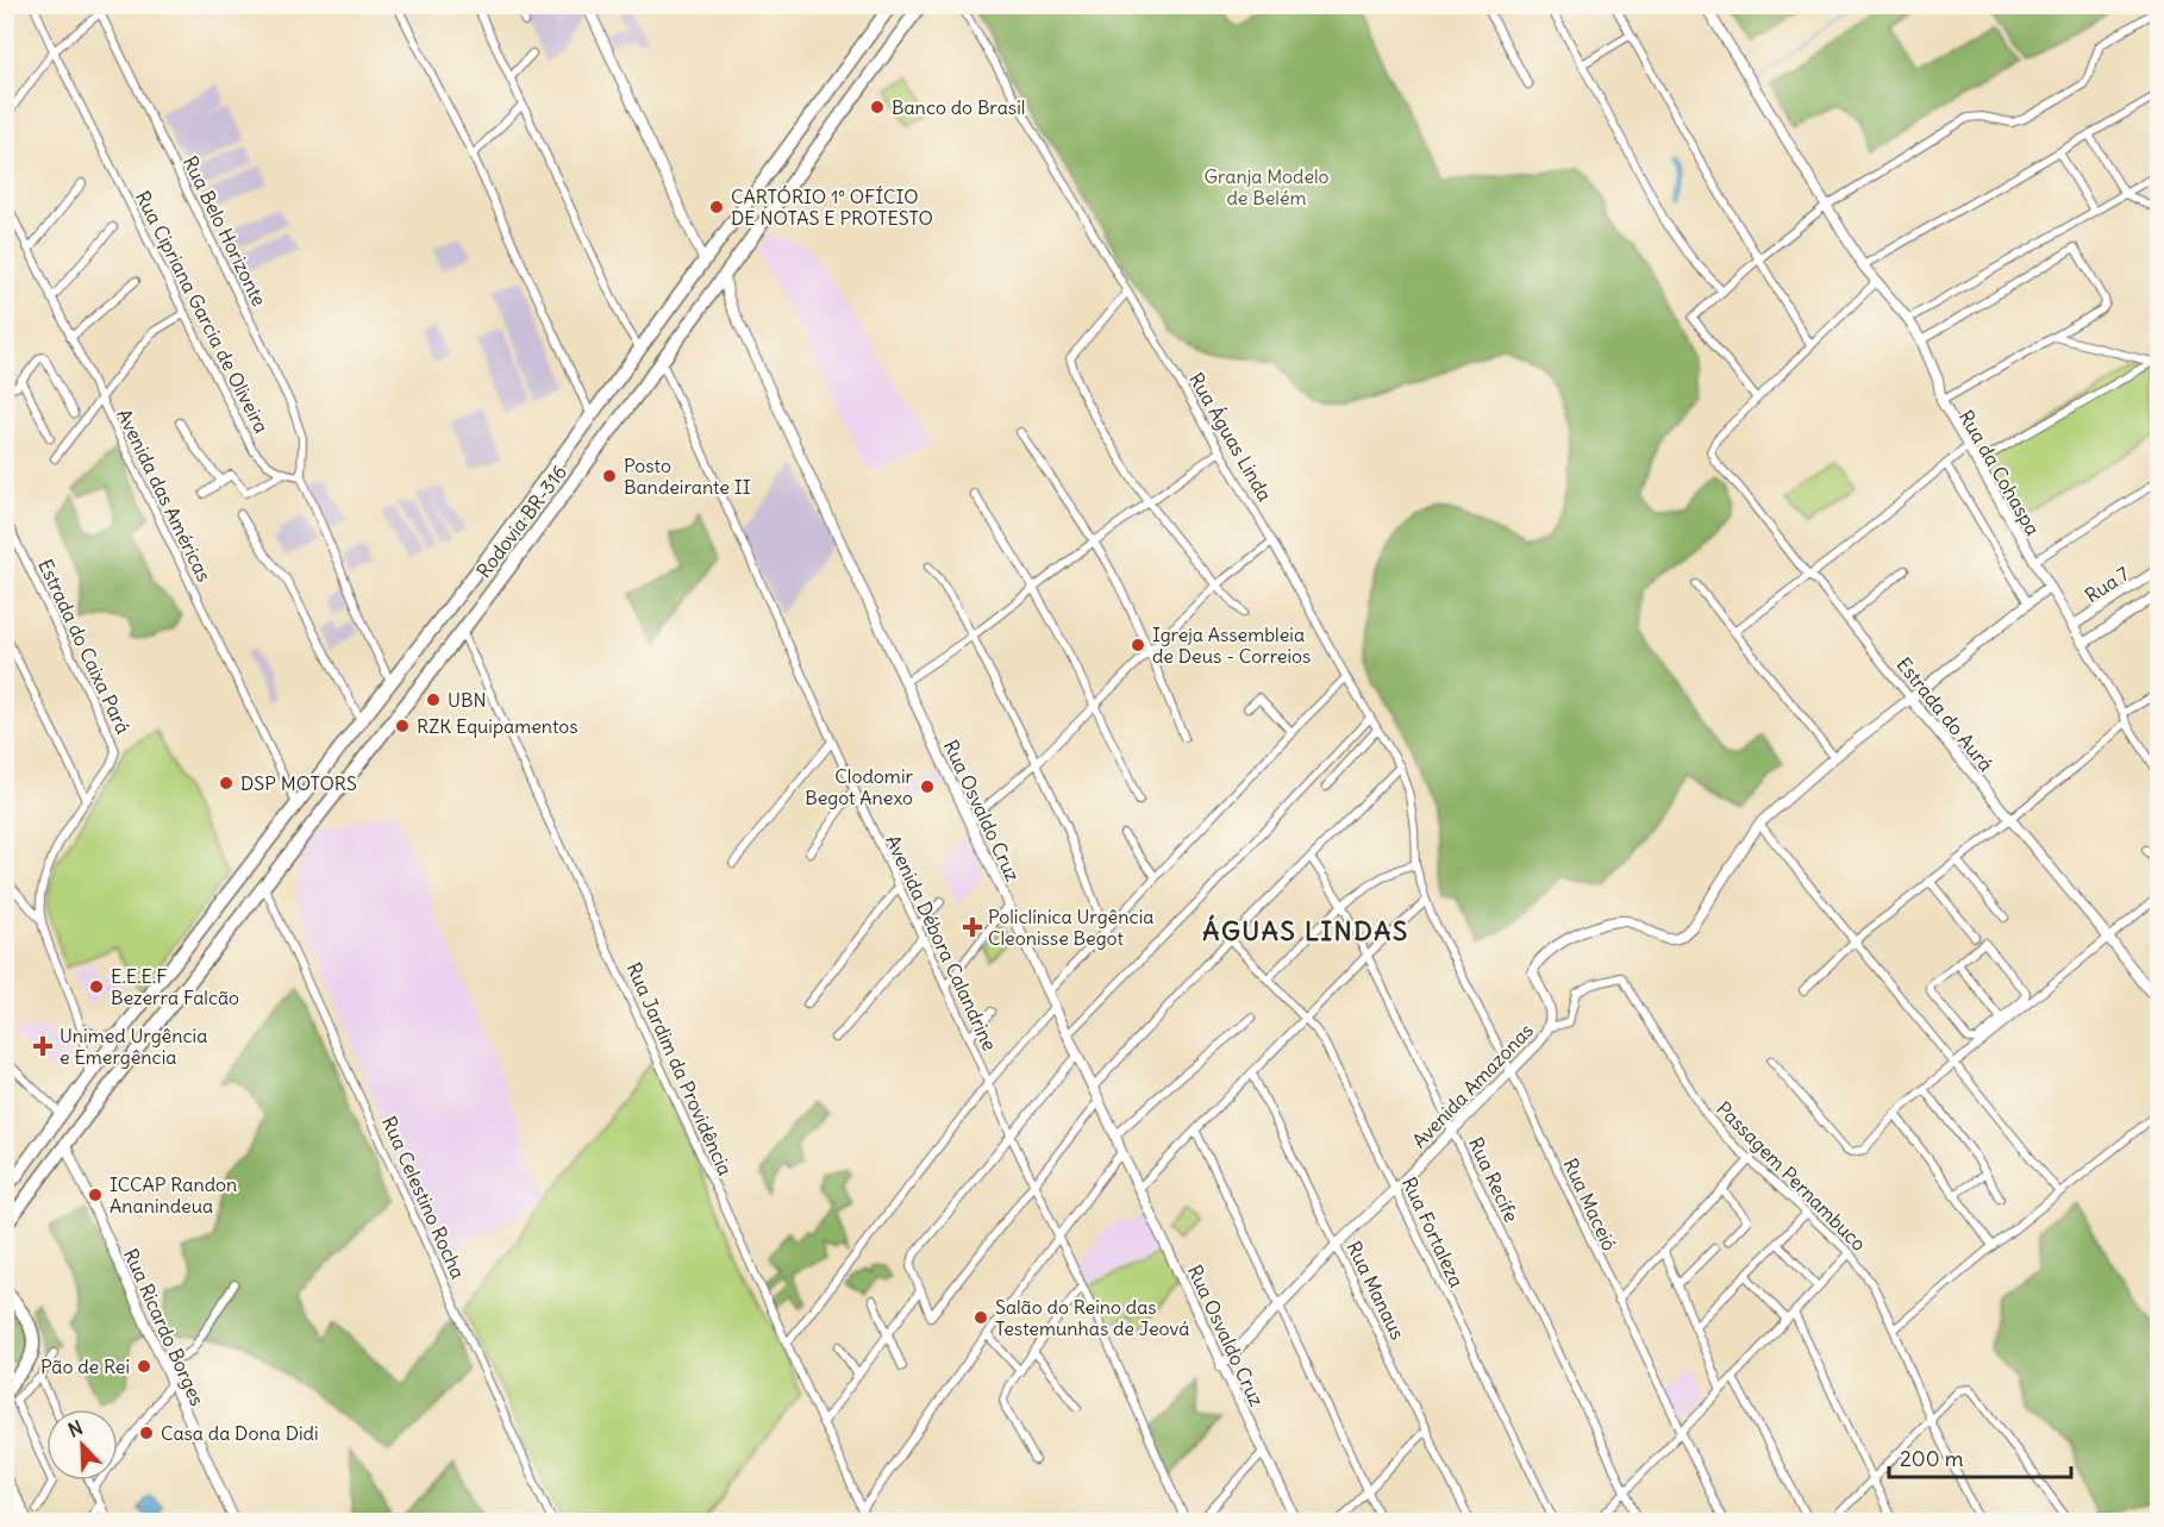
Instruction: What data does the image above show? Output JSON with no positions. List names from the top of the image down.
{
  "streets": {
    "highway": ["Rodovia BR-316"],
    "street": [
      "Rua Belo Horizonte",
      "Rua Cipriana Garcia de Oliveira",
      "Rua Águas Linda",
      "Rua da Cohaspa",
      "Avenida das Américas",
      "Rua 7",
      "Estrada do Caixa Pará",
      "Estrada do Aurá",
      "Rua Osvaldo Cruz",
      "Avenida Débora Calandrine",
      "Rua Jardim da Providência",
      "Avenida Amazonas",
      "Passagem Pernambuco",
      "Rua Recife",
      "Rua Celestino Rocha",
      "Rua Maceió",
      "Rua Fortaleza",
      "Rua Manaus",
      "Rua Ricardo Borges"
    ]
  },
  "crossings": [
    ["Rua Águas Linda", "Rua Maceió"],
    ["Rua da Cohaspa", "Rua 7"],
    ["Rua da Cohaspa", "Avenida Amazonas"],
    ["Avenida das Américas", "Rodovia BR-316"],
    ["Rodovia BR-316", "Estrada do Caixa Pará"],
    ["Rodovia BR-316", "Rua Osvaldo Cruz"],
    ["Rodovia BR-316", "Avenida Débora Calandrine"],
    ["Rodovia BR-316", "Rua Jardim da Providência"],
    ["Rodovia BR-316", "Rua Celestino Rocha"],
    ["Rodovia BR-316", "Rua Ricardo Borges"],
    ["Estrada do Aurá", "Avenida Amazonas"],
    ["Rua Osvaldo Cruz", "Avenida Amazonas"],
    ["Avenida Amazonas", "Passagem Pernambuco"],
    ["Avenida Amazonas", "Rua Recife"],
    ["Avenida Amazonas", "Rua Maceió"],
    ["Avenida Amazonas", "Rua Fortaleza"],
    ["Avenida Amazonas", "Rua Manaus"]
  ],
  "districts": ["ÁGUAS LINDAS"],
  "parks": ["Granja Modelo de Belém"],
  "places": {
    "other": [
      "Banco do Brasil",
      "CARTÓRIO 1º OFÍCIO DE NOTAS E PROTESTO",
      "Posto Bandeirante II",
      "Igreja Assembleia de Deus - Correios",
      "UBN",
      "RZK Equipamentos",
      "DSP MOTORS",
      "Clodomir Begot Anexo",
      "E.E.E.F Bezerra Falcão",
      "ICCAP Randon Ananindeua",
      "Salão do Reino das Testemunhas de Jeová",
      "Pão de Rei",
      "Casa da Dona Didi"
    ],
    "health": ["Policlínica Urgência Cleonisse Begot", "Unimed Urgência e Emergência"]
  },
  "scale_bar": "200 m",
  "north": "top left"
}
